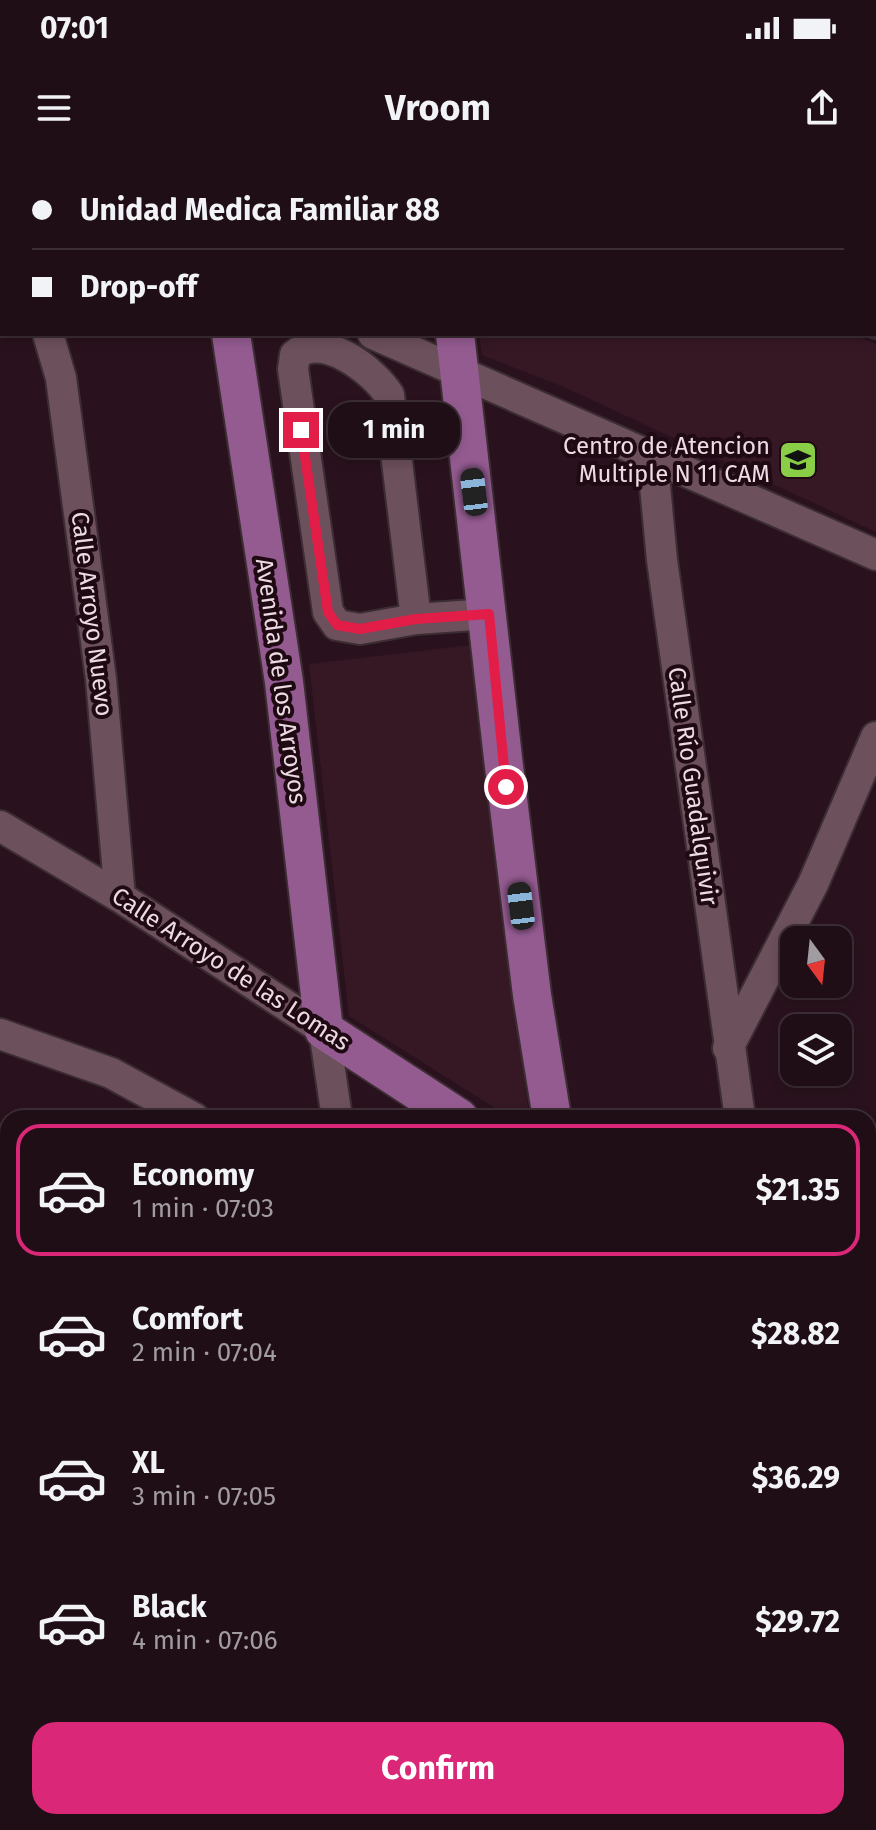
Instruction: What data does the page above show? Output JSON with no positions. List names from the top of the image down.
{
  "streets": {
    "main road": ["Avenida de los Arroyos", "Calle Arroyo de las Lomas"],
    "street": ["Calle Arroyo Nuevo", "Calle Río Guadalquivir"]
  },
  "crossings": [
    ["Calle Arroyo Nuevo", "Calle Arroyo de las Lomas"],
    ["Avenida de los Arroyos", "Calle Arroyo de las Lomas"]
  ],
  "places": {
    "school or university": ["Centro de Atencion Multiple N 11 CAM"]
  },
  "north": "bottom",
  "page": {
    "status": "07:01",
    "header": "Vroom",
    "banner": ["Unidad Medica Familiar 88", "Drop-off"],
    "bubble": "1 min",
    "list": [
      {
        "name": "Economy",
        "note": "1 min · 07:03",
        "value": "$21.35"
      },
      {
        "name": "Comfort",
        "note": "2 min · 07:04",
        "value": "$28.82"
      },
      {
        "name": "XL",
        "note": "3 min · 07:05",
        "value": "$36.29"
      },
      {
        "name": "Black",
        "note": "4 min · 07:06",
        "value": "$29.72"
      }
    ],
    "buttons": "Confirm"
  }
}
